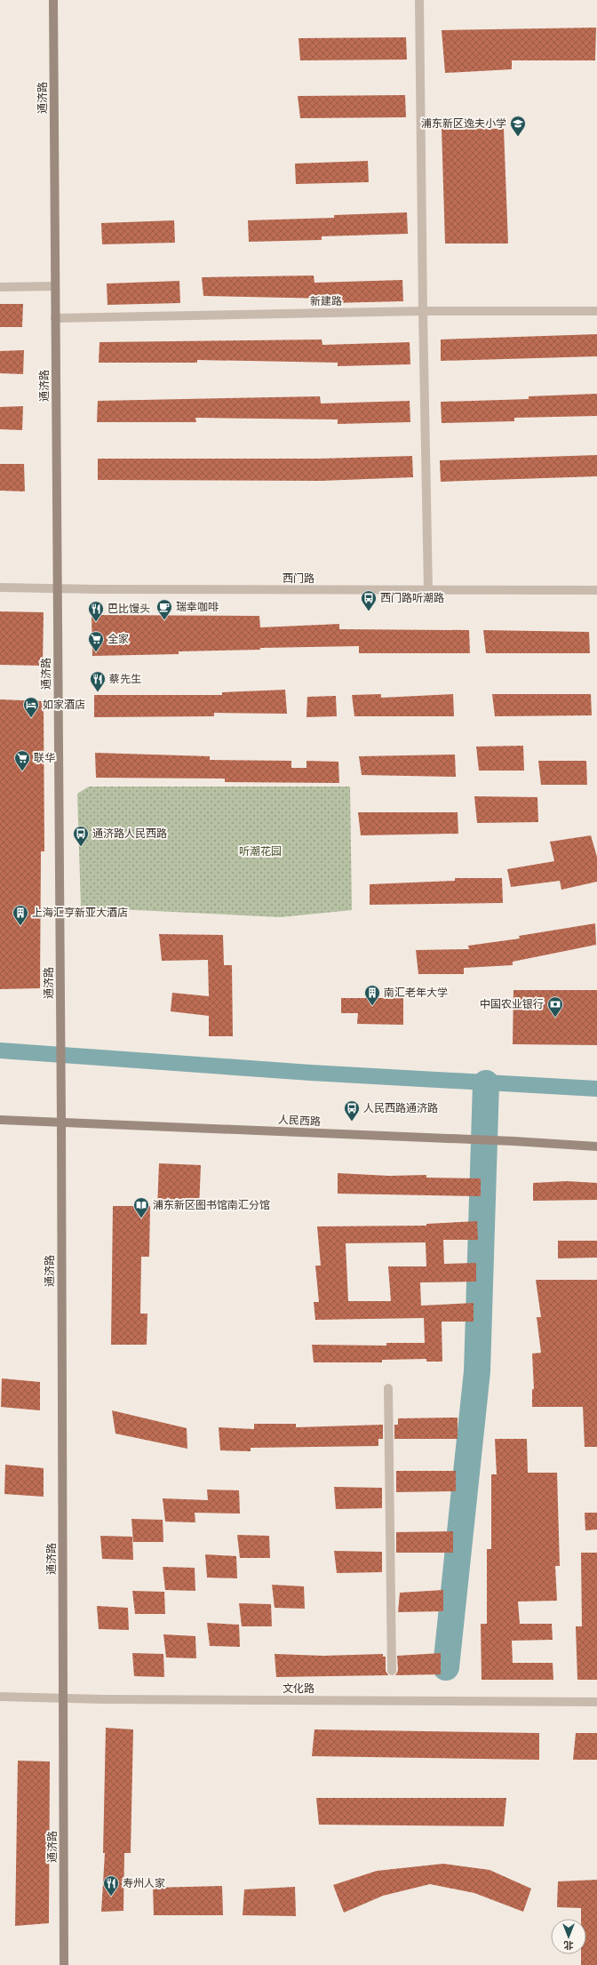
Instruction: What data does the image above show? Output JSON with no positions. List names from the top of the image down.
{
  "streets": {
    "street": [
      "通济路",
      "新建路",
      "西门路",
      "人民西路",
      "文化路"
    ]
  },
  "crossings": [
    ["通济路", "新建路"],
    ["通济路", "西门路"],
    ["通济路", "人民西路"],
    ["通济路", "文化路"]
  ],
  "parks": ["听潮花园"],
  "places": {
    "school or university": ["浦东新区逸夫小学"],
    "bus stop": ["西门路听潮路", "通济路人民西路", "人民西路通济路"],
    "cafe": ["瑞幸咖啡"],
    "restaurant": ["巴比馒头", "蔡先生", "寿州人家"],
    "supermarket": ["全家", "联华"],
    "hotel": ["如家酒店"],
    "building": ["上海汇亨新亚大酒店", "南汇老年大学"],
    "bank": ["中国农业银行"],
    "library": ["浦东新区图书馆南汇分馆"]
  },
  "north": "bottom"
}
